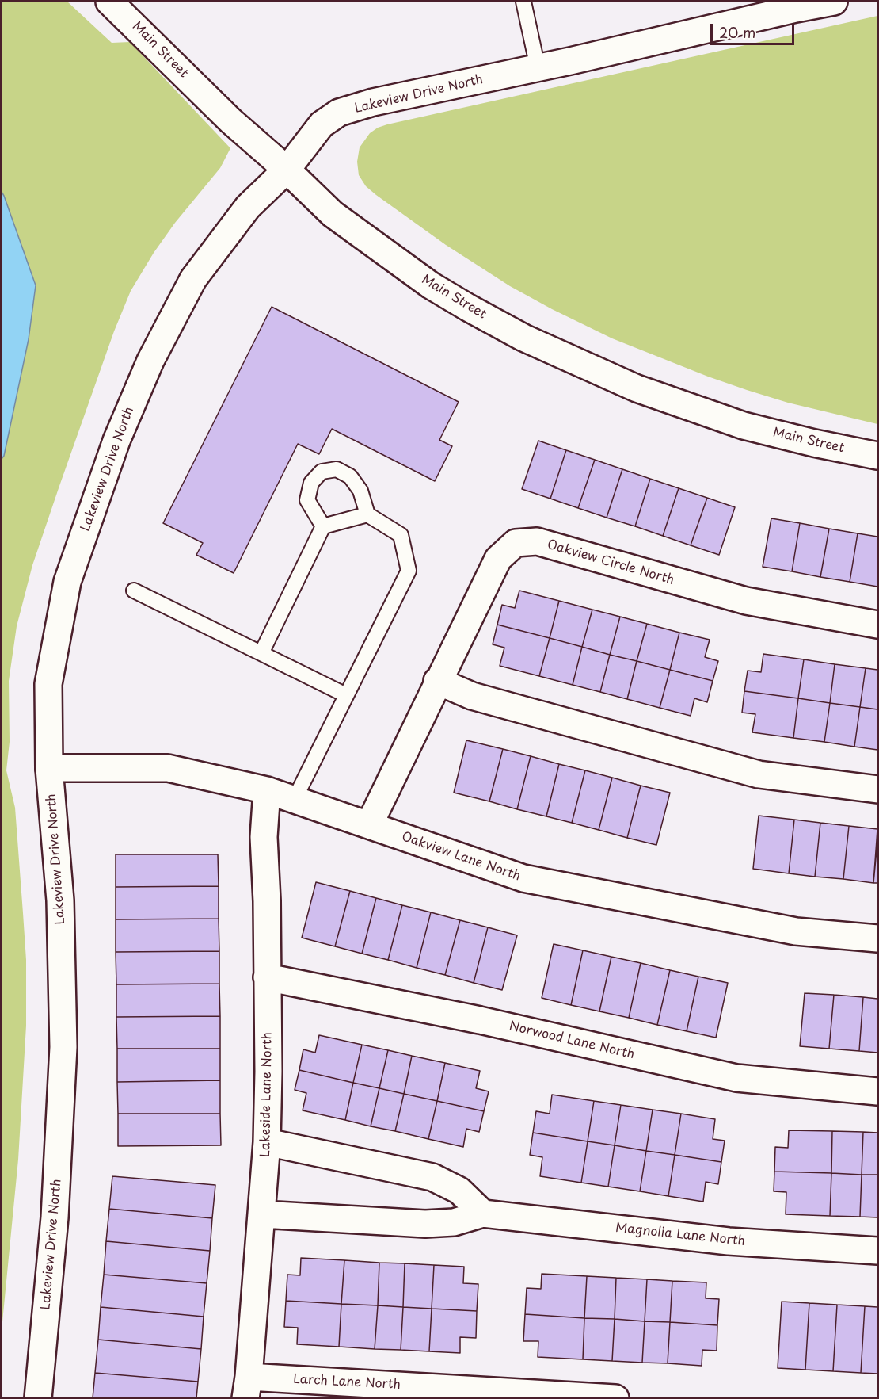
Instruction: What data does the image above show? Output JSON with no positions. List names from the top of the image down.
{
  "streets": {
    "street": [
      "Main Street",
      "Lakeview Drive North",
      "Oakview Circle North",
      "Oakview Lane North",
      "Norwood Lane North",
      "Lakeside Lane North",
      "Magnolia Lane North",
      "Larch Lane North"
    ]
  },
  "crossings": [
    ["Main Street", "Lakeview Drive North"],
    ["Lakeview Drive North", "Oakview Lane North"],
    ["Oakview Circle North", "Oakview Lane North"],
    ["Oakview Lane North", "Lakeside Lane North"],
    ["Norwood Lane North", "Lakeside Lane North"],
    ["Lakeside Lane North", "Magnolia Lane North"],
    ["Lakeside Lane North", "Larch Lane North"]
  ],
  "scale_bar": "20 m"
}
